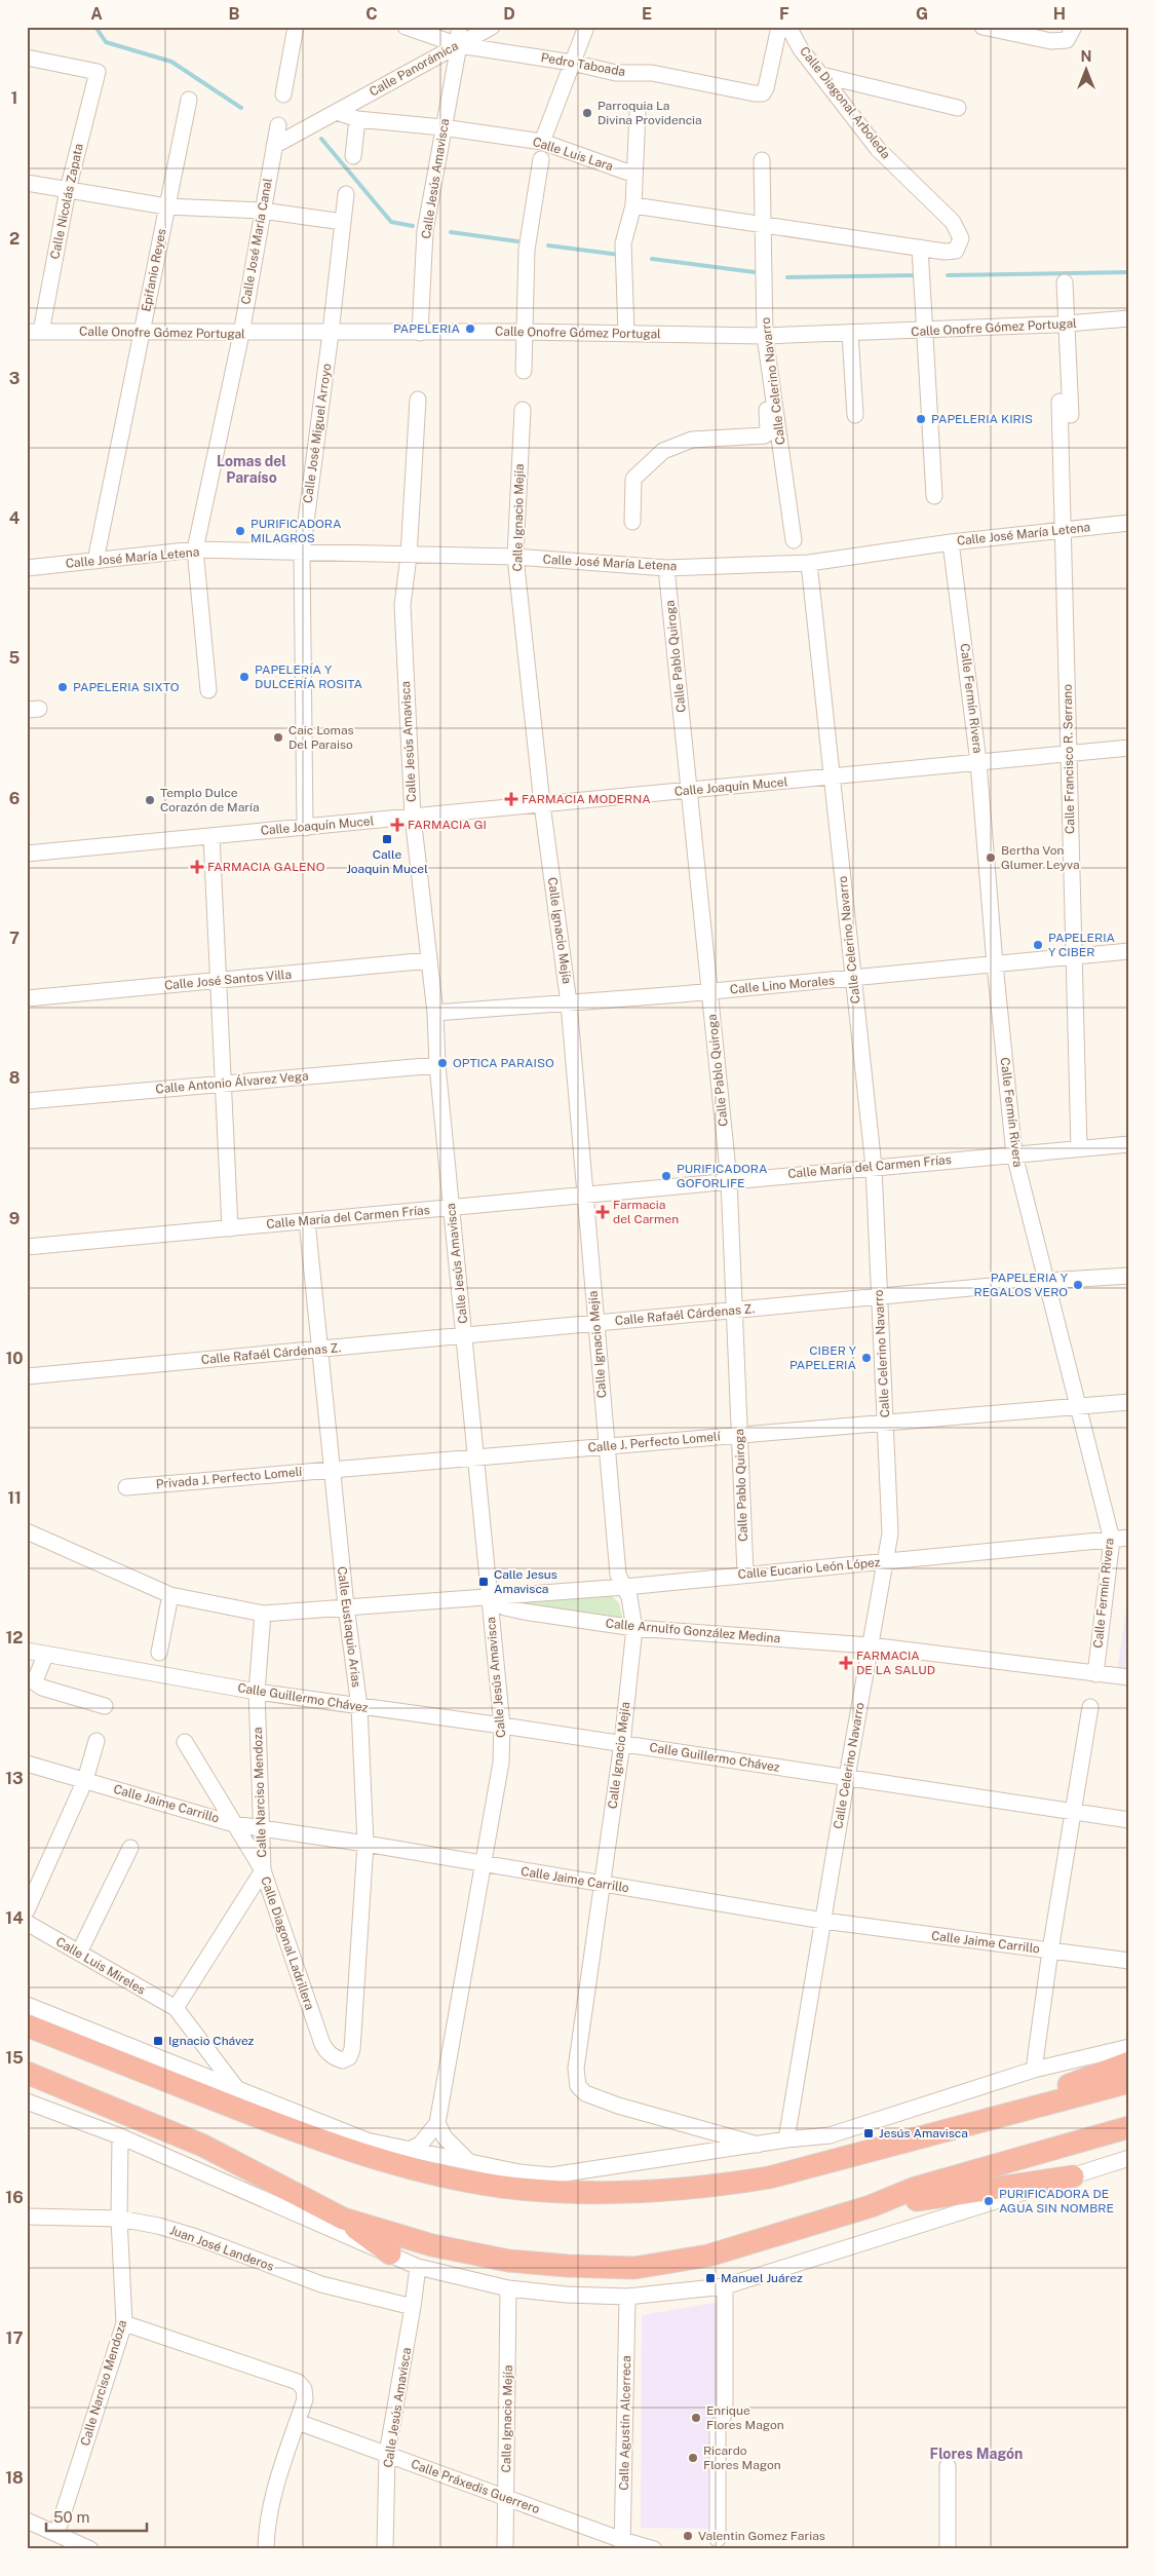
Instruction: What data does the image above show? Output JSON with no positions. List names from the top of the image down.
{
  "streets": {
    "street": [
      "Pedro Taboada",
      "Calle Panorámica",
      "Calle Diagonal Arboleda",
      "Calle Luis Lara",
      "Calle Jesús Amavisca",
      "Calle Nicolás Zapata",
      "Calle José María Canal",
      "Epifanio Reyes",
      "Calle Onofre Gómez Portugal",
      "Calle Celerino Navarro",
      "Calle José Miguel Arroyo",
      "Calle Ignacio Mejía",
      "Calle José María Letena",
      "Calle Pablo Quiroga",
      "Calle Fermín Rivera",
      "Calle Francisco R. Serrano",
      "Calle Joaquín Mucel",
      "Calle José Santos Villa",
      "Calle Lino Morales",
      "Calle Antonio Álvarez Vega",
      "Calle María del Carmen Frías",
      "Calle Rafaél Cárdenas Z.",
      "Calle J. Perfecto Lomelí",
      "Privada J. Perfecto Lomelí",
      "Calle Eucario León López",
      "Calle Eustaquio Arias",
      "Calle Arnulfo González Medina",
      "Calle Guillermo Chávez",
      "Calle Narciso Mendoza",
      "Calle Jaime Carrillo",
      "Calle Diagonal Ladrillera",
      "Calle Luis Mireles",
      "Juan José Landeros",
      "Calle Agustín Alcerreca",
      "Calle Práxedis Guerrero"
    ]
  },
  "crossings": [
    ["Pedro Taboada", "Calle Panorámica"],
    ["Pedro Taboada", "Calle Jesús Amavisca"],
    ["Calle Panorámica", "Calle Luis Lara"],
    ["Calle Panorámica", "Calle Jesús Amavisca"],
    ["Calle Luis Lara", "Calle Jesús Amavisca"],
    ["Calle Jesús Amavisca", "Calle Onofre Gómez Portugal"],
    ["Calle Jesús Amavisca", "Calle José María Letena"],
    ["Calle Jesús Amavisca", "Calle Joaquín Mucel"],
    ["Calle Jesús Amavisca", "Calle José Santos Villa"],
    ["Calle Jesús Amavisca", "Calle Lino Morales"],
    ["Calle Jesús Amavisca", "Calle Antonio Álvarez Vega"],
    ["Calle Jesús Amavisca", "Calle María del Carmen Frías"],
    ["Calle Jesús Amavisca", "Calle Rafaél Cárdenas Z."],
    ["Calle Jesús Amavisca", "Calle J. Perfecto Lomelí"],
    ["Calle Jesús Amavisca", "Calle Eucario León López"],
    ["Calle Jesús Amavisca", "Calle Arnulfo González Medina"],
    ["Calle Jesús Amavisca", "Calle Guillermo Chávez"],
    ["Calle Jesús Amavisca", "Calle Jaime Carrillo"],
    ["Calle Jesús Amavisca", "Juan José Landeros"],
    ["Calle Jesús Amavisca", "Calle Práxedis Guerrero"],
    ["Calle Nicolás Zapata", "Calle Onofre Gómez Portugal"],
    ["Calle José María Canal", "Calle Onofre Gómez Portugal"],
    ["Calle José María Canal", "Calle José María Letena"],
    ["Epifanio Reyes", "Calle Onofre Gómez Portugal"],
    ["Epifanio Reyes", "Calle José María Letena"],
    ["Calle Onofre Gómez Portugal", "Calle Celerino Navarro"],
    ["Calle Onofre Gómez Portugal", "Calle José Miguel Arroyo"],
    ["Calle Celerino Navarro", "Calle José María Letena"],
    ["Calle Celerino Navarro", "Calle Joaquín Mucel"],
    ["Calle Celerino Navarro", "Calle Lino Morales"],
    ["Calle Celerino Navarro", "Calle María del Carmen Frías"],
    ["Calle Celerino Navarro", "Calle Rafaél Cárdenas Z."],
    ["Calle Celerino Navarro", "Calle J. Perfecto Lomelí"],
    ["Calle Celerino Navarro", "Calle Eucario León López"],
    ["Calle Celerino Navarro", "Calle Arnulfo González Medina"],
    ["Calle Celerino Navarro", "Calle Guillermo Chávez"],
    ["Calle Celerino Navarro", "Calle Jaime Carrillo"],
    ["Calle José Miguel Arroyo", "Calle José María Letena"],
    ["Calle José Miguel Arroyo", "Calle Joaquín Mucel"],
    ["Calle Ignacio Mejía", "Calle José María Letena"],
    ["Calle Ignacio Mejía", "Calle Joaquín Mucel"],
    ["Calle Ignacio Mejía", "Calle Lino Morales"],
    ["Calle Ignacio Mejía", "Calle María del Carmen Frías"],
    ["Calle Ignacio Mejía", "Calle Rafaél Cárdenas Z."],
    ["Calle Ignacio Mejía", "Calle J. Perfecto Lomelí"],
    ["Calle Ignacio Mejía", "Calle Eucario León López"],
    ["Calle Ignacio Mejía", "Calle Arnulfo González Medina"],
    ["Calle Ignacio Mejía", "Calle Guillermo Chávez"],
    ["Calle Ignacio Mejía", "Calle Jaime Carrillo"],
    ["Calle Ignacio Mejía", "Calle Práxedis Guerrero"],
    ["Calle José María Letena", "Calle Pablo Quiroga"],
    ["Calle José María Letena", "Calle Fermín Rivera"],
    ["Calle José María Letena", "Calle Francisco R. Serrano"],
    ["Calle Pablo Quiroga", "Calle Joaquín Mucel"],
    ["Calle Pablo Quiroga", "Calle Lino Morales"],
    ["Calle Pablo Quiroga", "Calle María del Carmen Frías"],
    ["Calle Pablo Quiroga", "Calle Rafaél Cárdenas Z."],
    ["Calle Pablo Quiroga", "Calle J. Perfecto Lomelí"],
    ["Calle Pablo Quiroga", "Calle Eucario León López"],
    ["Calle Fermín Rivera", "Calle Joaquín Mucel"],
    ["Calle Fermín Rivera", "Calle Lino Morales"],
    ["Calle Fermín Rivera", "Calle María del Carmen Frías"],
    ["Calle Fermín Rivera", "Calle Rafaél Cárdenas Z."],
    ["Calle Fermín Rivera", "Calle J. Perfecto Lomelí"],
    ["Calle Fermín Rivera", "Calle Eucario León López"],
    ["Calle Fermín Rivera", "Calle Arnulfo González Medina"],
    ["Calle Francisco R. Serrano", "Calle Joaquín Mucel"],
    ["Calle Francisco R. Serrano", "Calle Lino Morales"],
    ["Calle Francisco R. Serrano", "Calle María del Carmen Frías"],
    ["Calle María del Carmen Frías", "Calle Eustaquio Arias"],
    ["Calle Rafaél Cárdenas Z.", "Calle Eustaquio Arias"],
    ["Calle J. Perfecto Lomelí", "Privada J. Perfecto Lomelí"],
    ["Calle J. Perfecto Lomelí", "Calle Eustaquio Arias"],
    ["Privada J. Perfecto Lomelí", "Calle Eustaquio Arias"],
    ["Calle Eucario León López", "Calle Arnulfo González Medina"],
    ["Calle Eustaquio Arias", "Calle Arnulfo González Medina"],
    ["Calle Eustaquio Arias", "Calle Guillermo Chávez"],
    ["Calle Eustaquio Arias", "Calle Jaime Carrillo"],
    ["Calle Eustaquio Arias", "Calle Diagonal Ladrillera"],
    ["Calle Arnulfo González Medina", "Calle Narciso Mendoza"],
    ["Calle Guillermo Chávez", "Calle Narciso Mendoza"],
    ["Calle Narciso Mendoza", "Calle Jaime Carrillo"],
    ["Calle Narciso Mendoza", "Calle Diagonal Ladrillera"],
    ["Calle Narciso Mendoza", "Calle Luis Mireles"],
    ["Calle Narciso Mendoza", "Juan José Landeros"],
    ["Calle Jaime Carrillo", "Calle Diagonal Ladrillera"],
    ["Calle Agustín Alcerreca", "Calle Práxedis Guerrero"]
  ],
  "districts": ["Lomas del Paraíso", "Flores Magón"],
  "places": {
    "other": [
      "Parroquia La Divina Providencia",
      "PAPELERIA",
      "PAPELERIA KIRIS",
      "PURIFICADORA MILAGROS",
      "PAPELERÍA Y DULCERÍA ROSITA",
      "PAPELERIA SIXTO",
      "Caic Lomas Del Paraiso",
      "Templo Dulce Corazón de María",
      "Bertha Von Glumer Leyva",
      "PAPELERIA Y CIBER",
      "OPTICA PARAISO",
      "PURIFICADORA GOFORLIFE",
      "PAPELERIA Y REGALOS VERO",
      "CIBER Y PAPELERIA",
      "PURIFICADORA DE AGUA SIN NOMBRE",
      "Enrique Flores Magon",
      "Ricardo Flores Magon",
      "Valentin Gomez Farias"
    ],
    "health": [
      "FARMACIA MODERNA",
      "FARMACIA GI",
      "FARMACIA GALENO",
      "Farmacia del Carmen",
      "FARMACIA DE LA SALUD"
    ],
    "transit": [
      "Calle Joaquin Mucel",
      "Calle Jesus Amavisca",
      "Ignacio Chávez",
      "Jesús Amavisca",
      "Manuel Juárez"
    ]
  },
  "scale_bar": "50 m",
  "north": "top",
  "grid": {
    "columns": [
      "A",
      "B",
      "C",
      "D",
      "E",
      "F",
      "G",
      "H"
    ],
    "rows": [
      "1",
      "2",
      "3",
      "4",
      "5",
      "6",
      "7",
      "8",
      "9",
      "10",
      "11",
      "12",
      "13",
      "14",
      "15",
      "16",
      "17",
      "18"
    ]
  }
}
